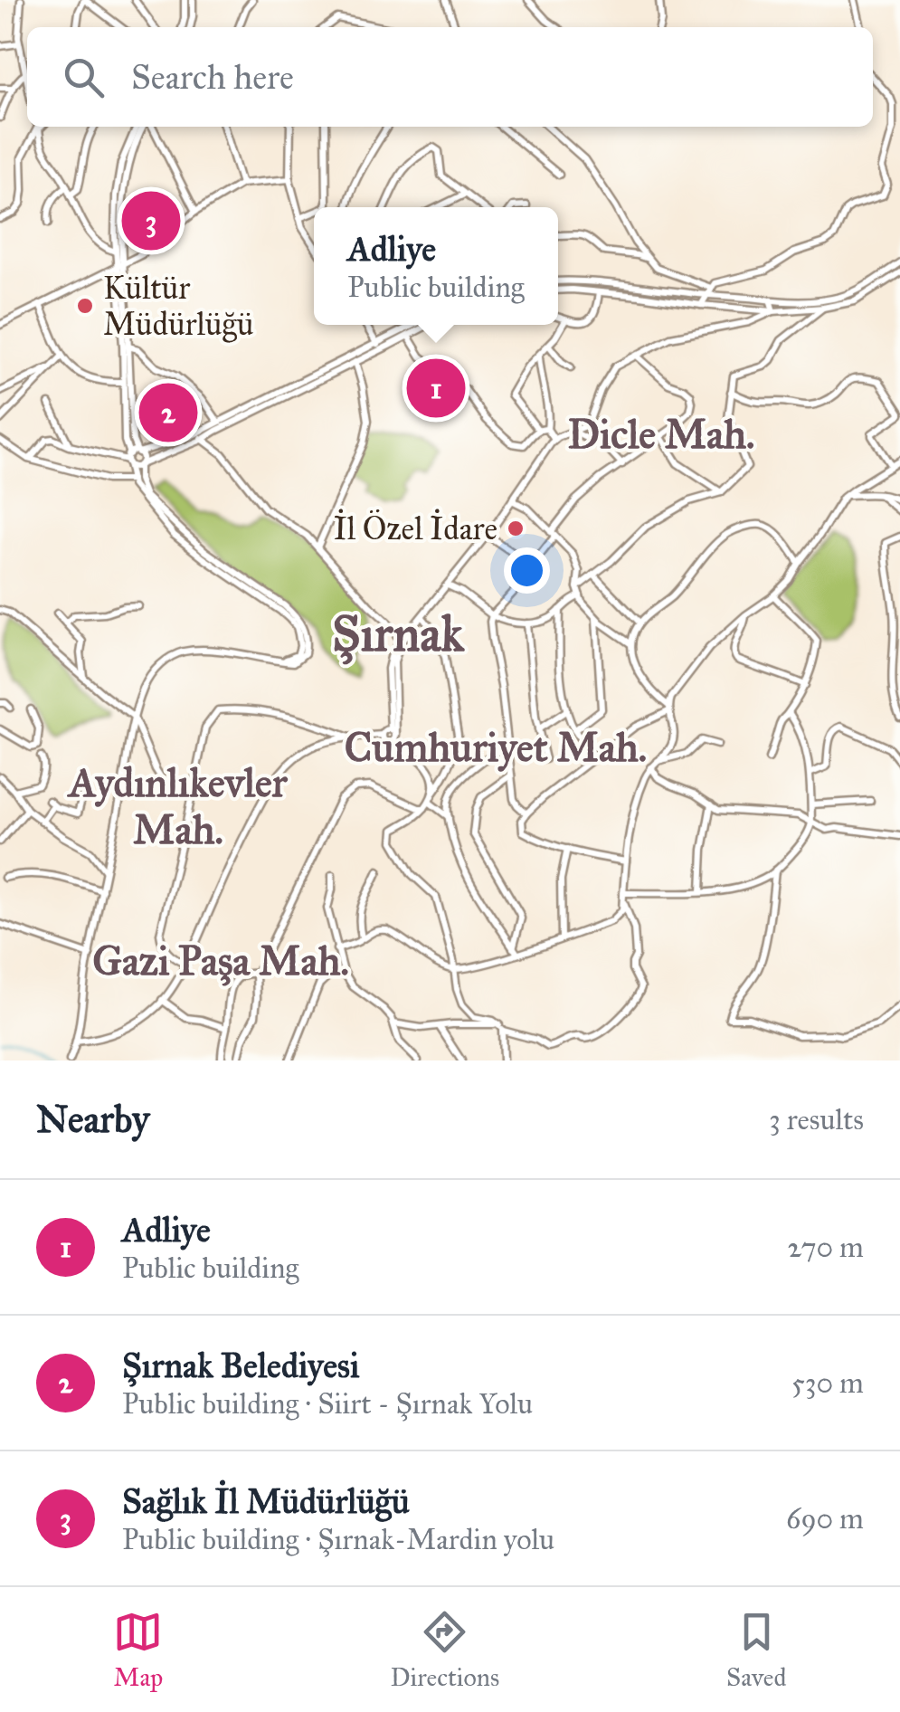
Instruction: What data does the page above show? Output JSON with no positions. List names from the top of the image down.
{
  "districts": [
    "Dicle Mah.",
    "Şırnak",
    "Cumhuriyet Mah.",
    "Aydınlıkevler Mah.",
    "Gazi Paşa Mah."
  ],
  "places": ["Kültür Müdürlüğü", "İl Özel İdare"],
  "page": {
    "search": "Search here",
    "pins": ["3", "1", "2"],
    "popup": ["Adliye", "Public building"],
    "heading": ["Nearby", "3 results"],
    "list": [
      {
        "mark": "1",
        "name": "Adliye",
        "note": "Public building",
        "value": "270 m"
      },
      {
        "mark": "2",
        "name": "Şırnak Belediyesi",
        "note": "Public building · Siirt - Şırnak Yolu",
        "value": "530 m"
      },
      {
        "mark": "3",
        "name": "Sağlık İl Müdürlüğü",
        "note": "Public building · Şırnak-Mardin yolu",
        "value": "690 m"
      }
    ],
    "nav": ["Map", "Directions", "Saved"]
  }
}
